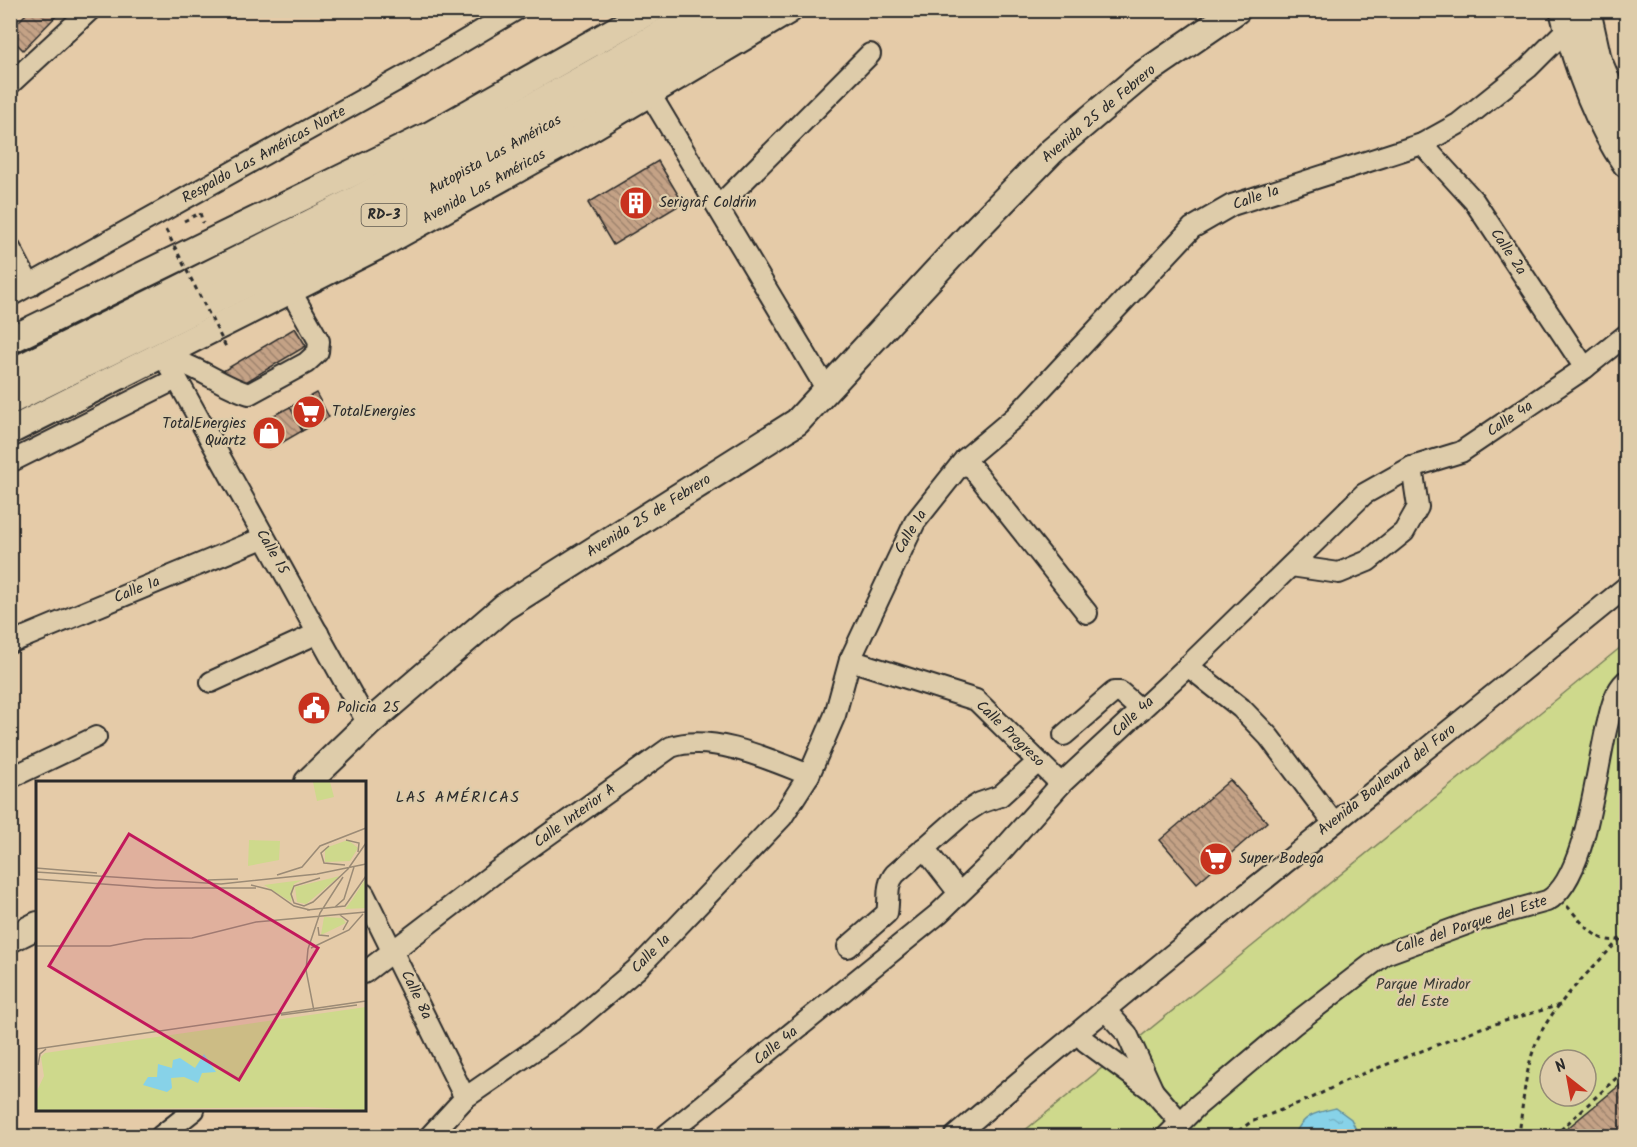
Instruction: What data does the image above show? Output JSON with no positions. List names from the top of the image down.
{
  "streets": {
    "highway": ["Autopista Las Américas", "RD-3"],
    "main road": ["Avenida 25 de Febrero", "Avenida Las Américas"],
    "street": [
      "Respaldo Las Américas Norte",
      "Calle 1a",
      "Calle 2a",
      "Calle 4a",
      "Calle 15",
      "Calle Progreso",
      "Avenida Boulevard del Faro",
      "Calle Interior A",
      "Calle del Parque del Este",
      "Calle 8a"
    ]
  },
  "crossings": [
    ["Avenida 25 de Febrero", "Calle 15"],
    ["Avenida Las Américas", "Calle 15"],
    ["Calle 1a", "Calle 2a"],
    ["Calle 1a", "Calle 15"],
    ["Calle 1a", "Calle Progreso"],
    ["Calle 1a", "Calle Interior A"],
    ["Calle 1a", "Calle 8a"],
    ["Calle 2a", "Calle 4a"],
    ["Calle 4a", "Calle Progreso"],
    ["Calle Interior A", "Calle 8a"]
  ],
  "districts": ["LAS AMÉRICAS"],
  "parks": ["Parque Mirador del Este"],
  "places": {
    "building": ["Serigraf Coldrin"],
    "supermarket": ["TotalEnergies", "Super Bodega"],
    "shop": ["TotalEnergies Quartz"],
    "public building": ["Policia 25"]
  },
  "north": "top left"
}
